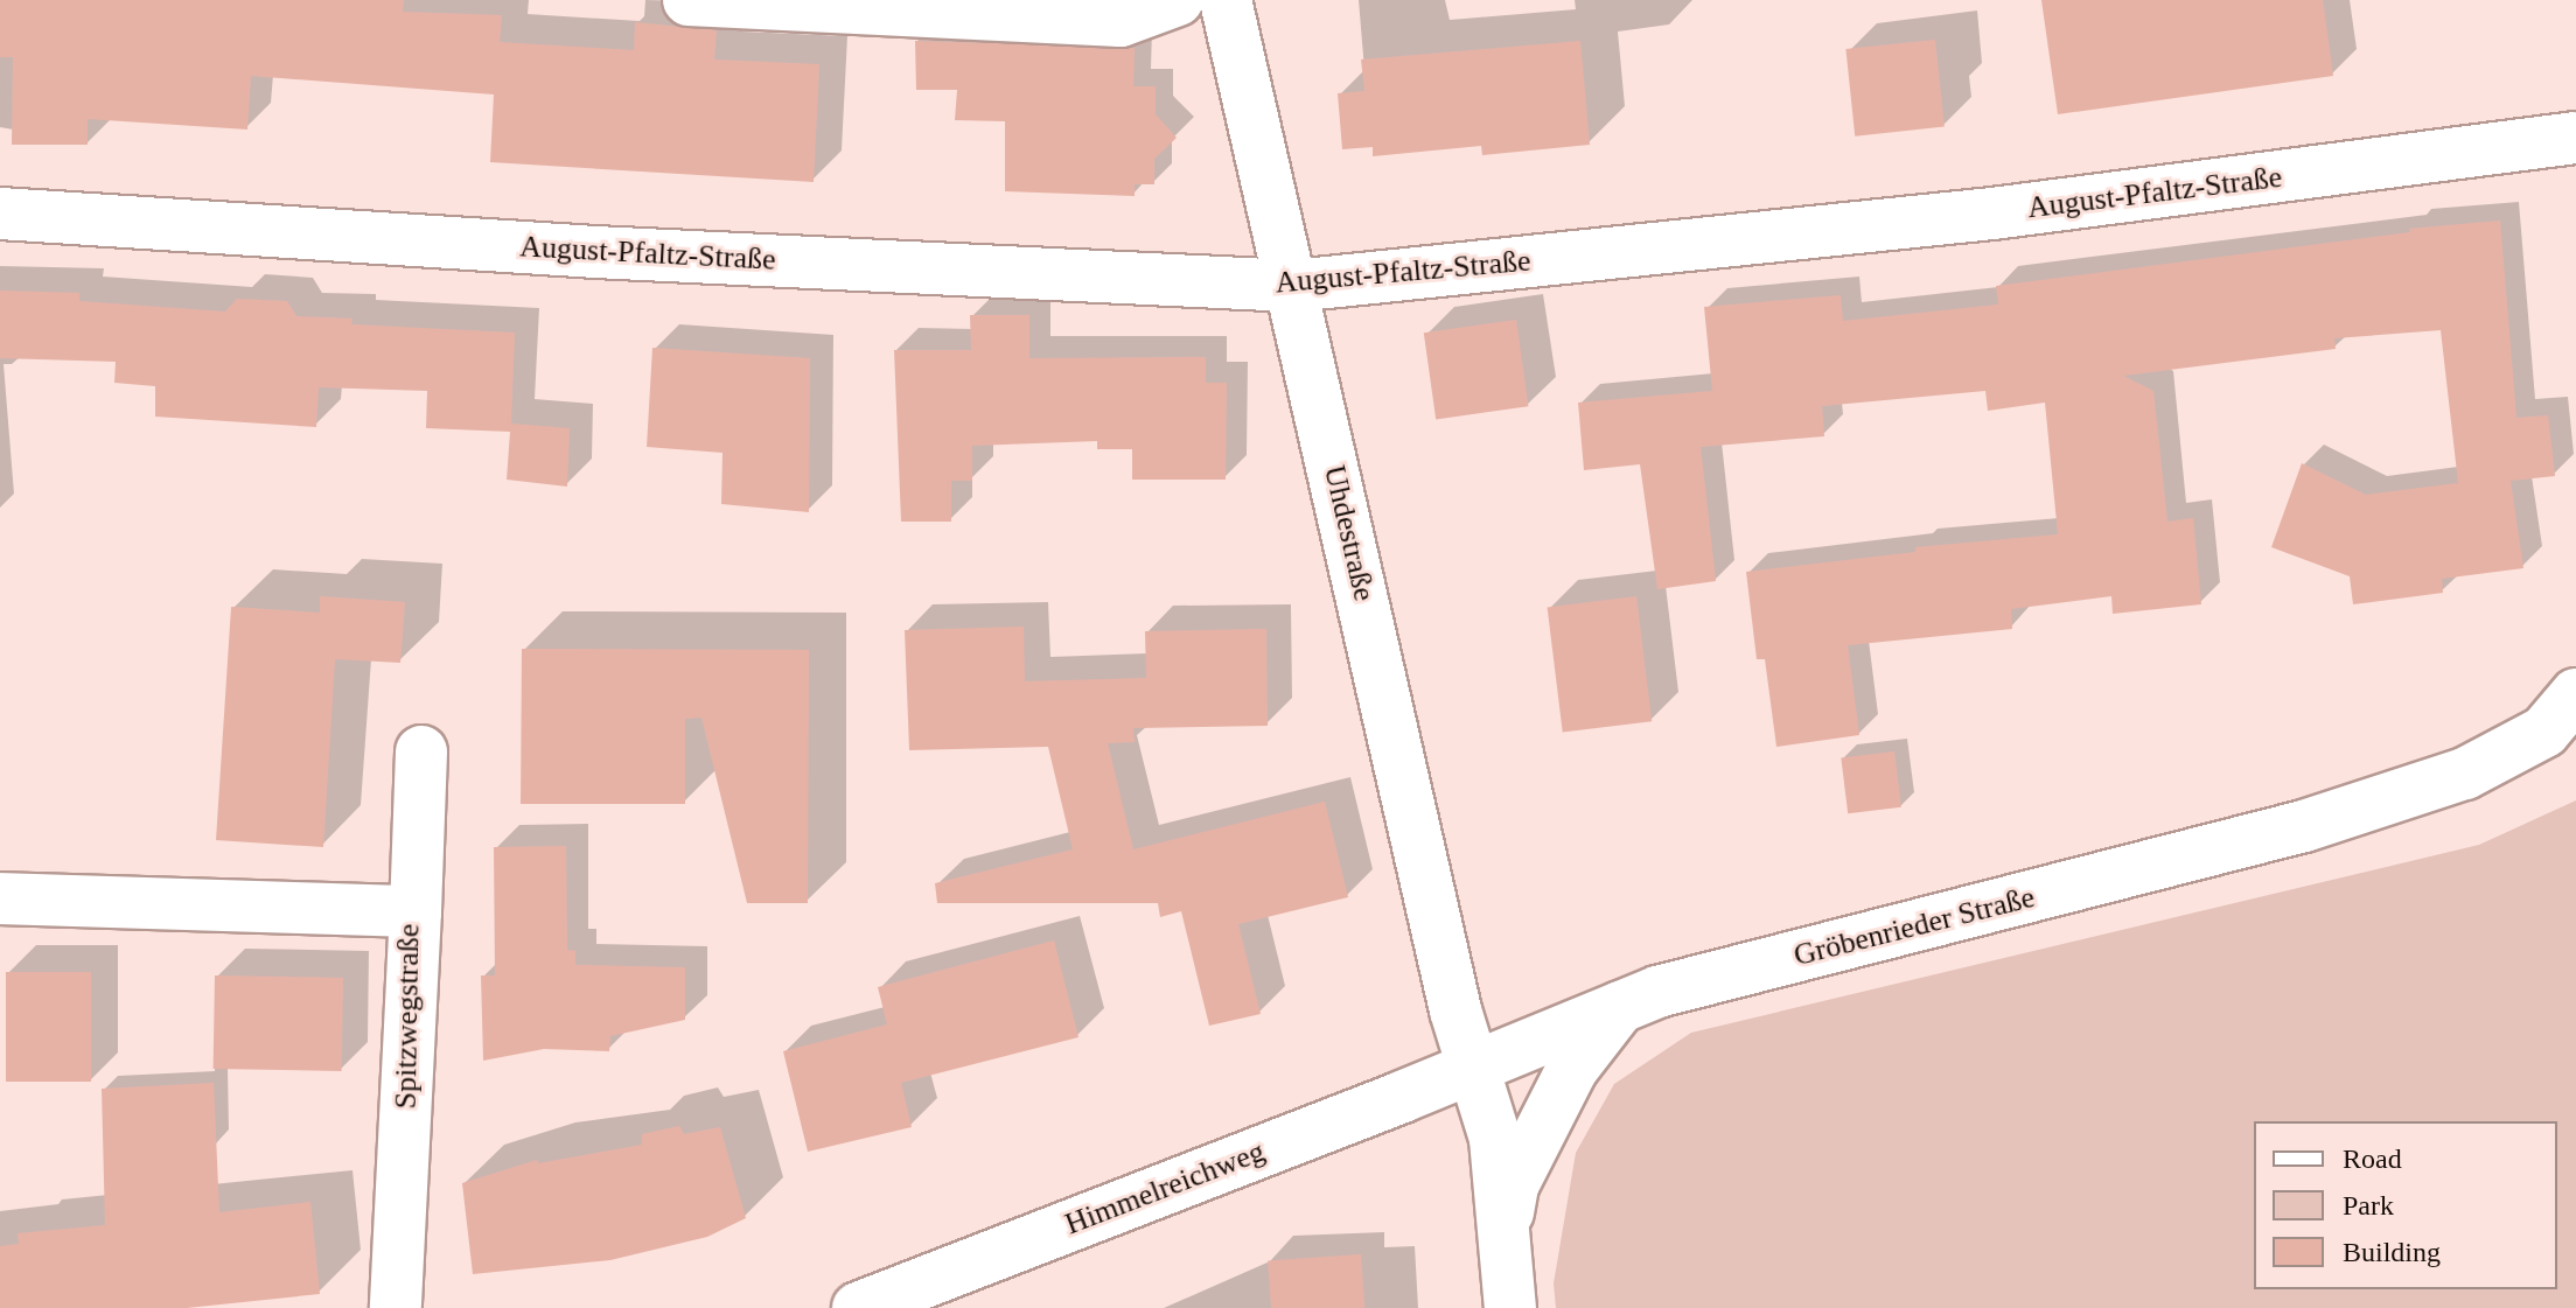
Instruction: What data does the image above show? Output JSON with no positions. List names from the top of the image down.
{
  "streets": {
    "street": [
      "August-Pfaltz-Straße",
      "Uhdestraße",
      "Gröbenrieder Straße",
      "Spitzwegstraße",
      "Himmelreichweg"
    ]
  },
  "crossings": [
    ["August-Pfaltz-Straße", "Uhdestraße"],
    ["Uhdestraße", "Gröbenrieder Straße"],
    ["Uhdestraße", "Himmelreichweg"],
    ["Gröbenrieder Straße", "Himmelreichweg"]
  ],
  "legend": ["Road", "Park", "Building"]
}
